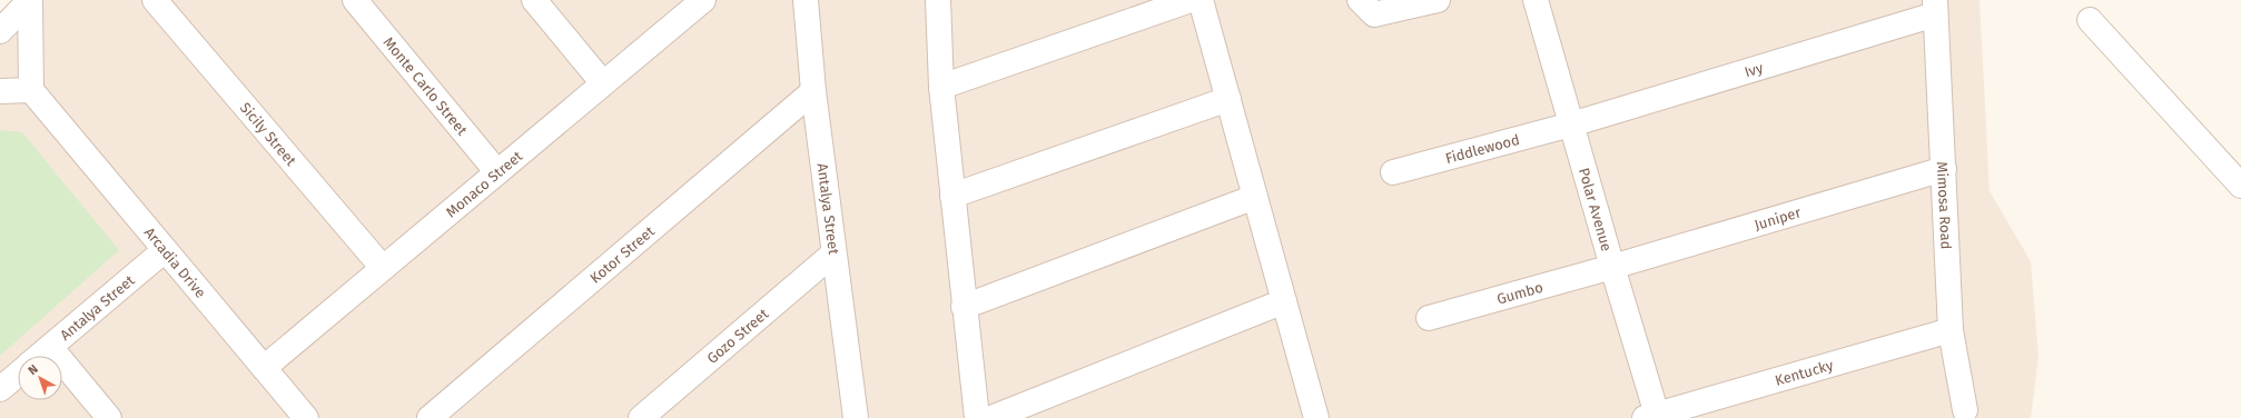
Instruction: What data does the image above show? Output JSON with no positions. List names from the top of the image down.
{
  "streets": {
    "street": [
      "Ivy",
      "Monte Carlo Street",
      "Sicily Street",
      "Fiddlewood",
      "Monaco Street",
      "Mimosa Road",
      "Antalya Street",
      "Polar Avenue",
      "Juniper",
      "Kotor Street",
      "Arcadia Drive",
      "Gumbo",
      "Gozo Street",
      "Kentucky"
    ]
  },
  "crossings": [
    ["Ivy", "Fiddlewood"],
    ["Ivy", "Mimosa Road"],
    ["Ivy", "Polar Avenue"],
    ["Monte Carlo Street", "Monaco Street"],
    ["Sicily Street", "Monaco Street"],
    ["Fiddlewood", "Polar Avenue"],
    ["Monaco Street", "Arcadia Drive"],
    ["Mimosa Road", "Juniper"],
    ["Mimosa Road", "Kentucky"],
    ["Antalya Street", "Kotor Street"],
    ["Antalya Street", "Arcadia Drive"],
    ["Antalya Street", "Gozo Street"],
    ["Polar Avenue", "Juniper"],
    ["Polar Avenue", "Gumbo"],
    ["Polar Avenue", "Kentucky"],
    ["Juniper", "Gumbo"]
  ],
  "north": "top left"
}
